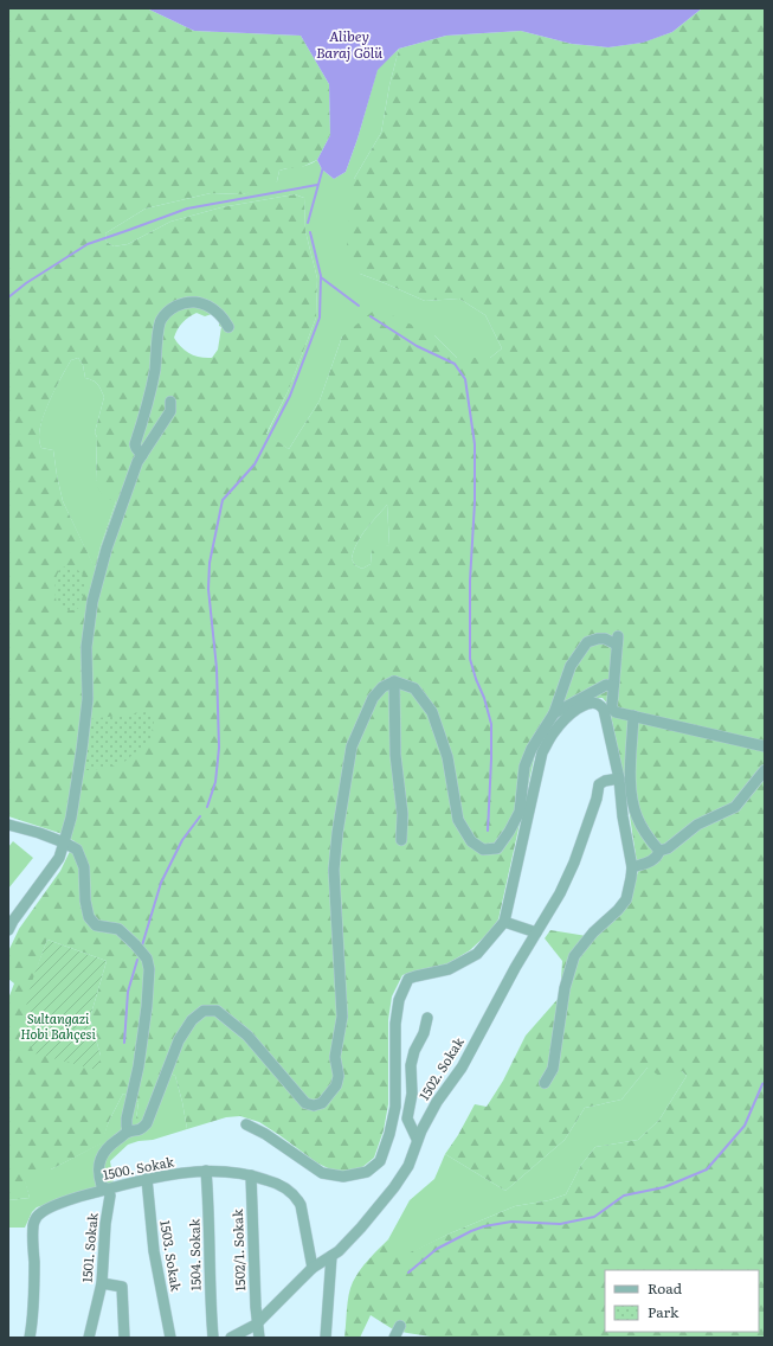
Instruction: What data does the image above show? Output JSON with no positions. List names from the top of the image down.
{
  "streets": {
    "street": [
      "1502. Sokak",
      "1500. Sokak",
      "1501. Sokak",
      "1502/1. Sokak",
      "1504. Sokak",
      "1503. Sokak"
    ]
  },
  "crossings": [
    ["1502. Sokak", "1500. Sokak"],
    ["1502. Sokak", "1502/1. Sokak"],
    ["1500. Sokak", "1501. Sokak"],
    ["1500. Sokak", "1502/1. Sokak"],
    ["1500. Sokak", "1504. Sokak"],
    ["1500. Sokak", "1503. Sokak"]
  ],
  "water": ["Alibey Baraj Gölü"],
  "parks": ["Sultangazi Hobi Bahçesi"],
  "legend": ["Road", "Park"]
}
